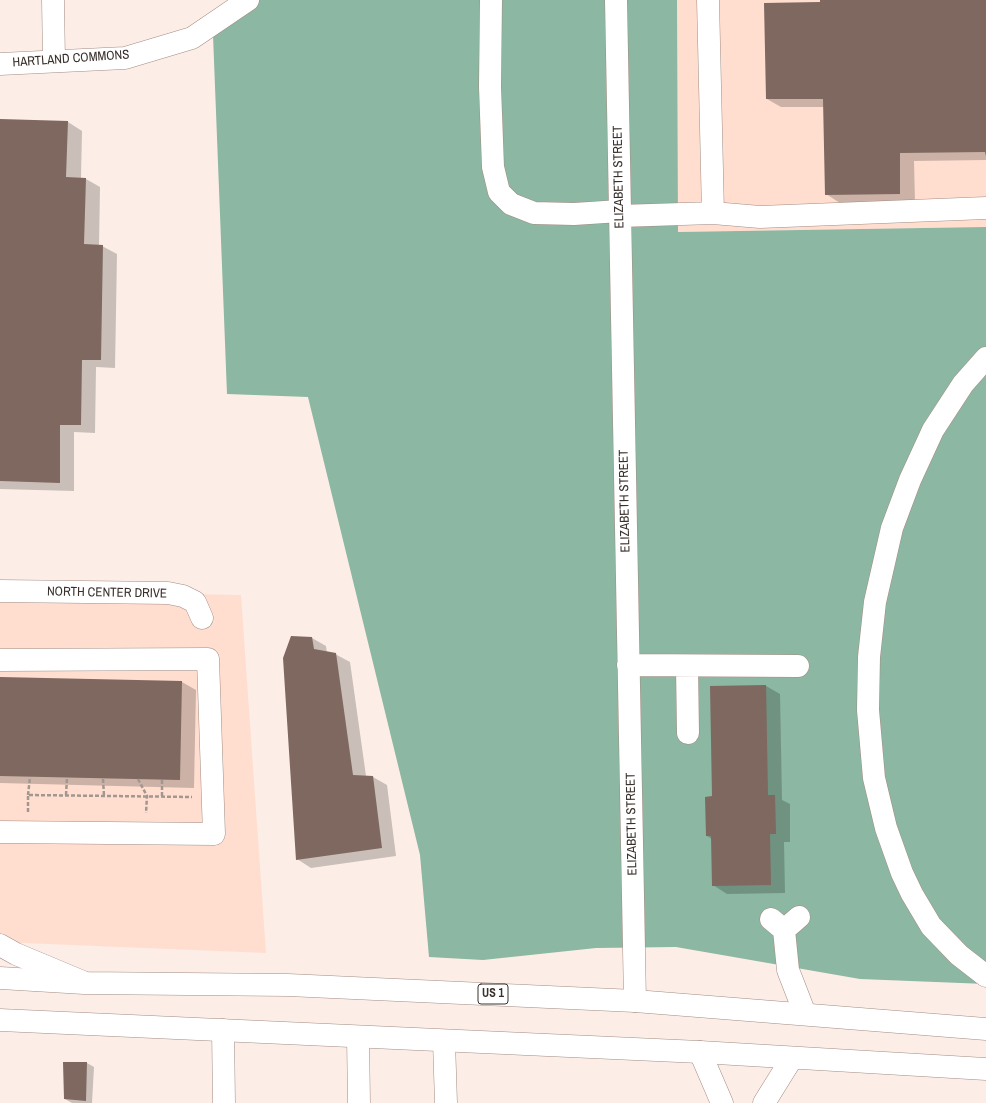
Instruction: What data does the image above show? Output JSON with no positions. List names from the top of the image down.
{
  "streets": {
    "main road": [
      "HARTLAND COMMONS",
      "ELIZABETH STREET",
      "NORTH CENTER DRIVE",
      "US 1"
    ]
  },
  "crossings": [
    ["ELIZABETH STREET", "US 1"]
  ]
}
